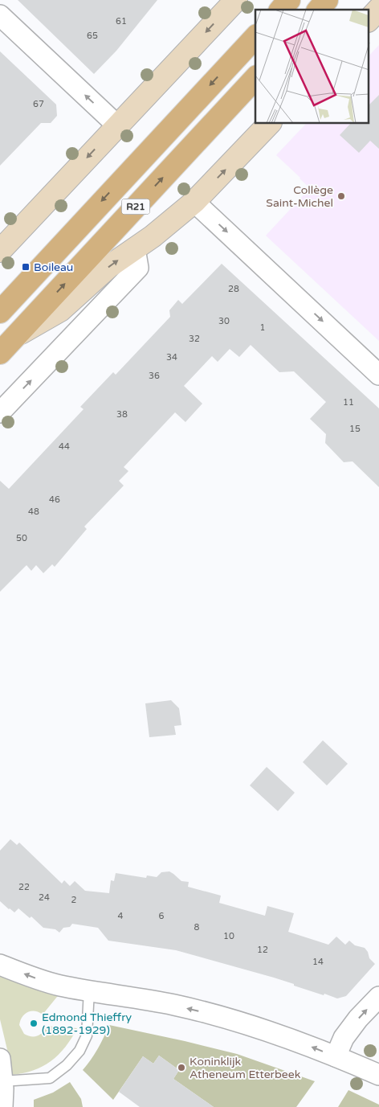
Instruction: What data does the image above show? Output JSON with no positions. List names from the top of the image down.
{
  "streets": {
    "main road": ["R21"]
  },
  "places": {
    "other": ["Collège Saint-Michel", "Edmond Thieffry (1892-1929)", "Koninklijk Atheneum Etterbeek"],
    "transit": ["Boileau"]
  },
  "house_numbers": [
    "61",
    "65",
    "67",
    "28",
    "30",
    "1",
    "32",
    "34",
    "36",
    "11",
    "38",
    "15",
    "44",
    "46",
    "48",
    "50",
    "22",
    "24",
    "2",
    "4",
    "6",
    "8",
    "10",
    "12",
    "14"
  ]
}
